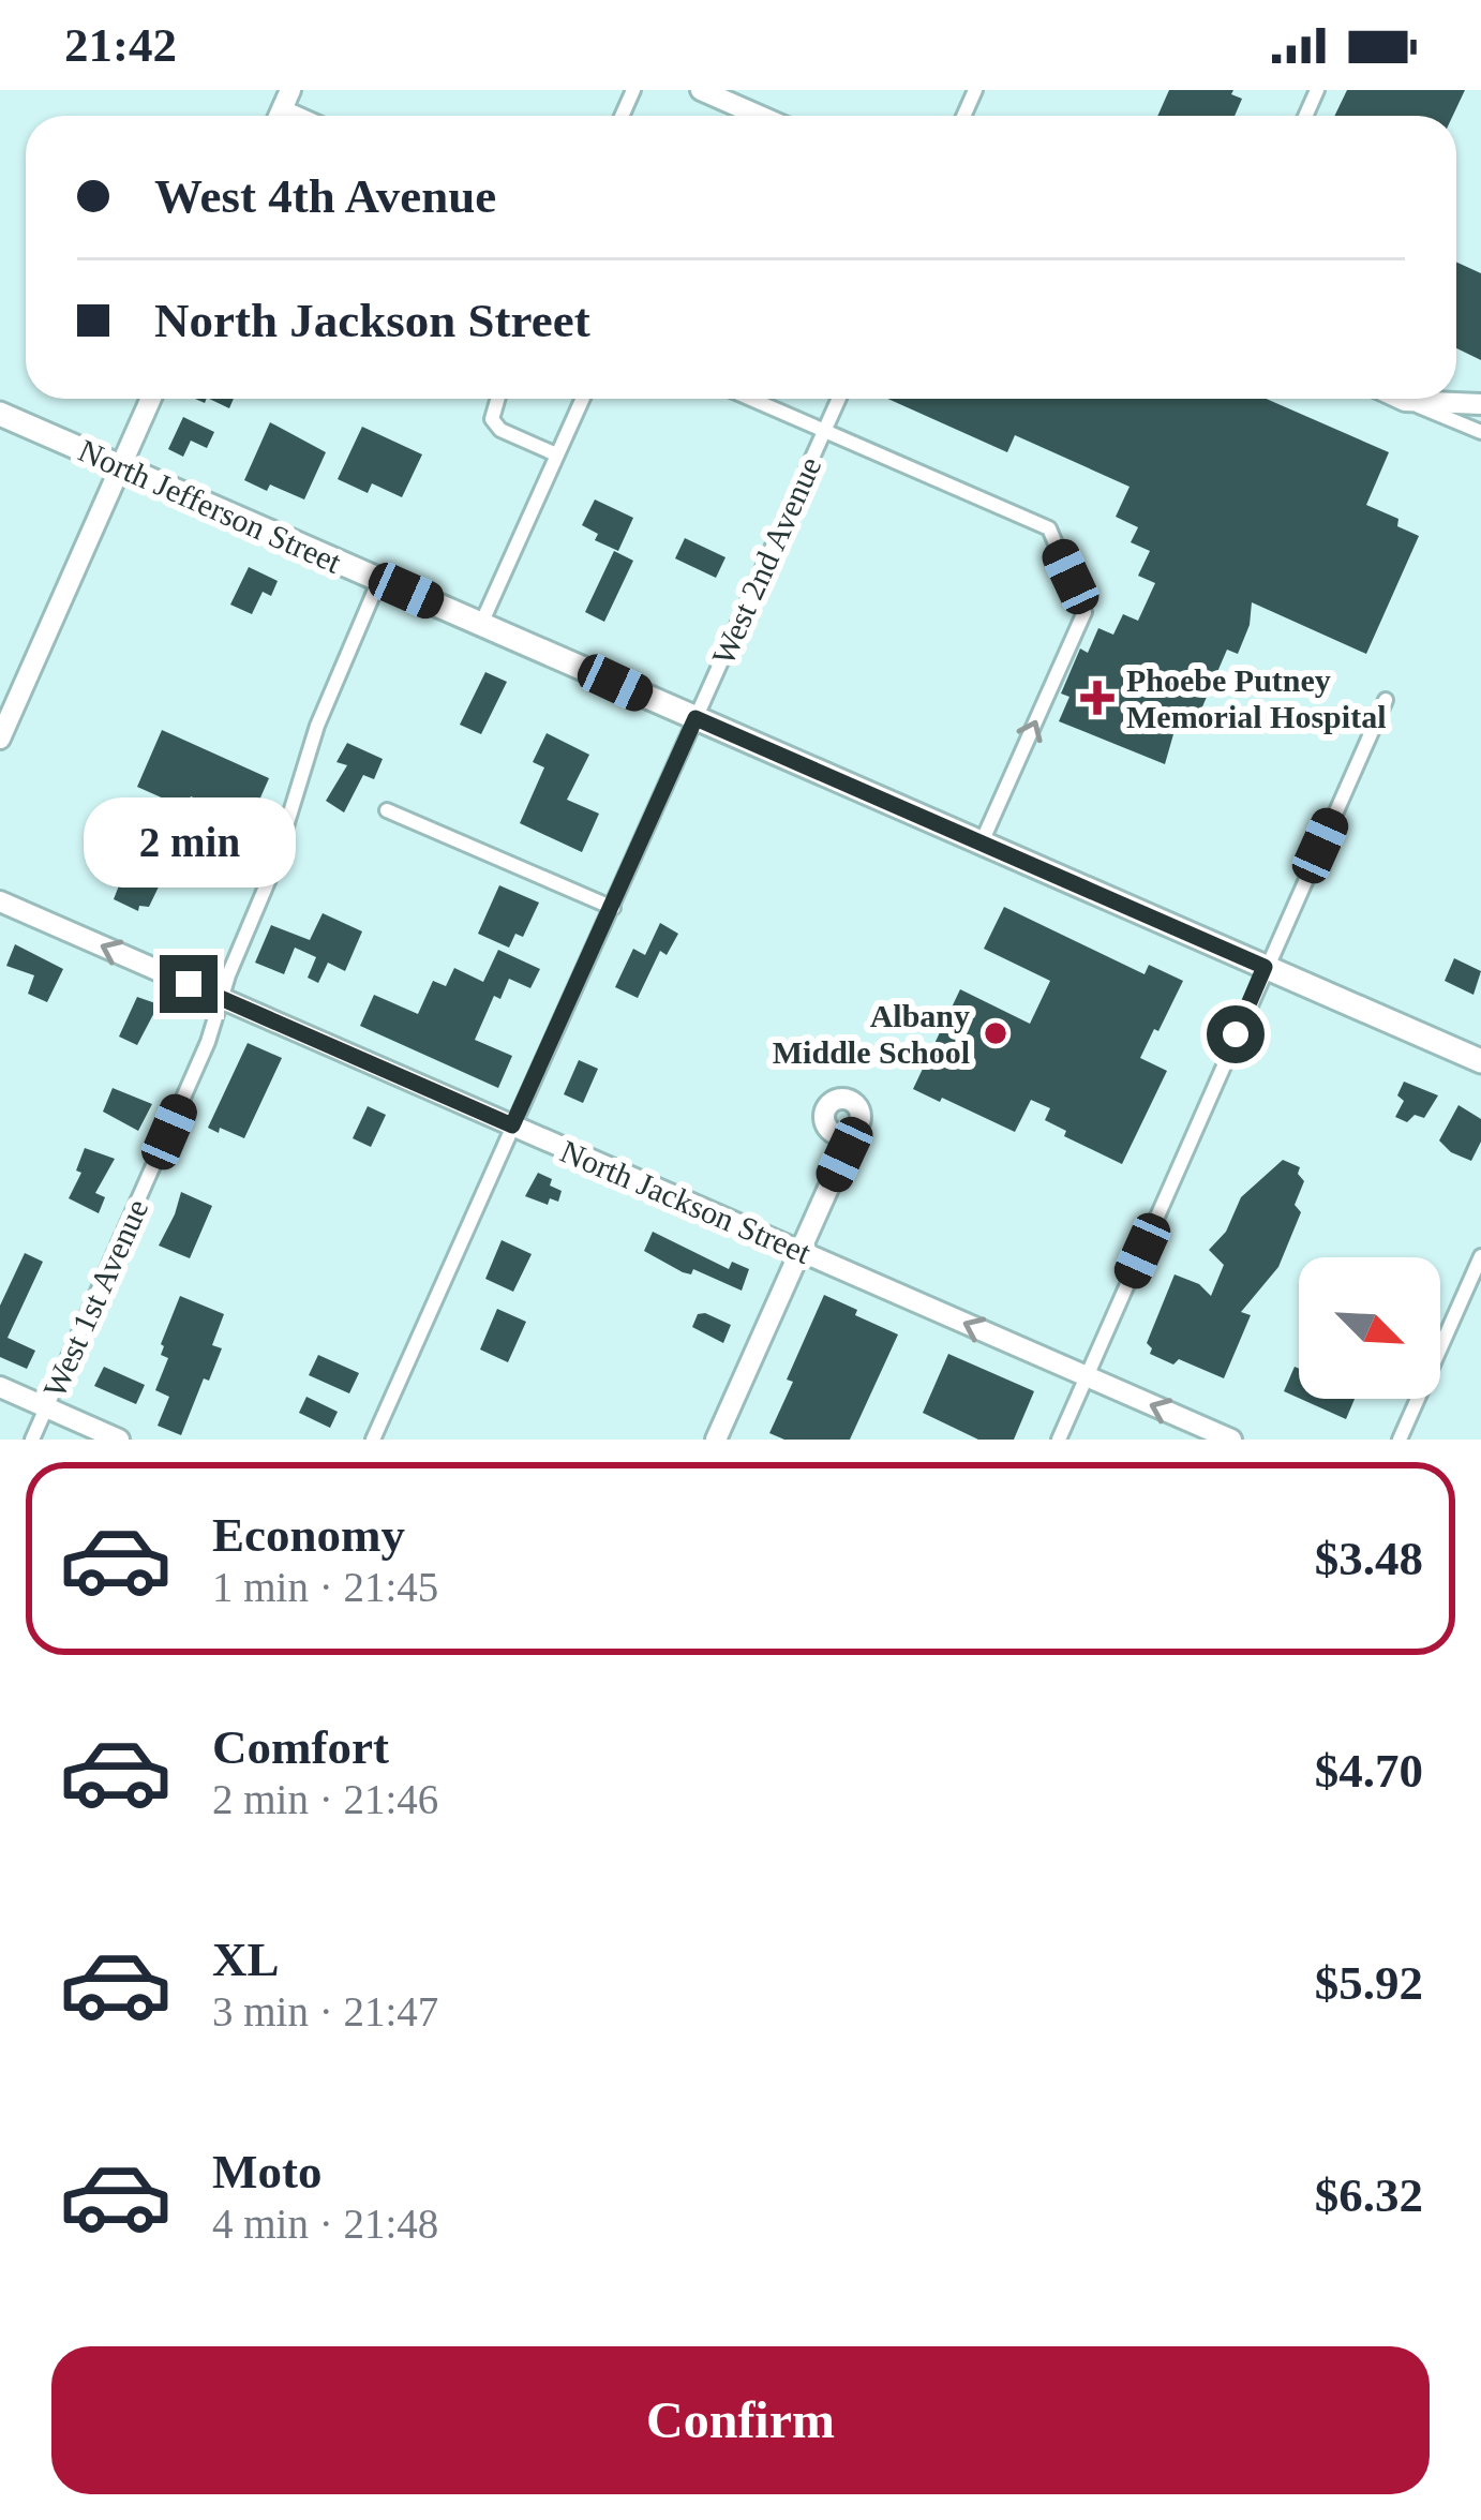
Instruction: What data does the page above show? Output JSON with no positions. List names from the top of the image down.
{
  "streets": {
    "main road": ["North Jefferson Street"],
    "street": ["West 2nd Avenue", "North Jackson Street", "West 1st Avenue"]
  },
  "crossings": [
    ["North Jefferson Street", "West 2nd Avenue"],
    ["North Jefferson Street", "West 1st Avenue"],
    ["West 2nd Avenue", "North Jackson Street"],
    ["North Jackson Street", "West 1st Avenue"]
  ],
  "one_way": ["North Jackson Street"],
  "places": {
    "health": ["Phoebe Putney Memorial Hospital"],
    "other": ["Albany Middle School"]
  },
  "north": "bottom right",
  "page": {
    "status": "21:42",
    "banner": ["West 4th Avenue", "North Jackson Street"],
    "bubble": "2 min",
    "list": [
      {
        "name": "Economy",
        "note": "1 min · 21:45",
        "value": "$3.48"
      },
      {
        "name": "Comfort",
        "note": "2 min · 21:46",
        "value": "$4.70"
      },
      {
        "name": "XL",
        "note": "3 min · 21:47",
        "value": "$5.92"
      },
      {
        "name": "Moto",
        "note": "4 min · 21:48",
        "value": "$6.32"
      }
    ],
    "buttons": "Confirm"
  }
}
